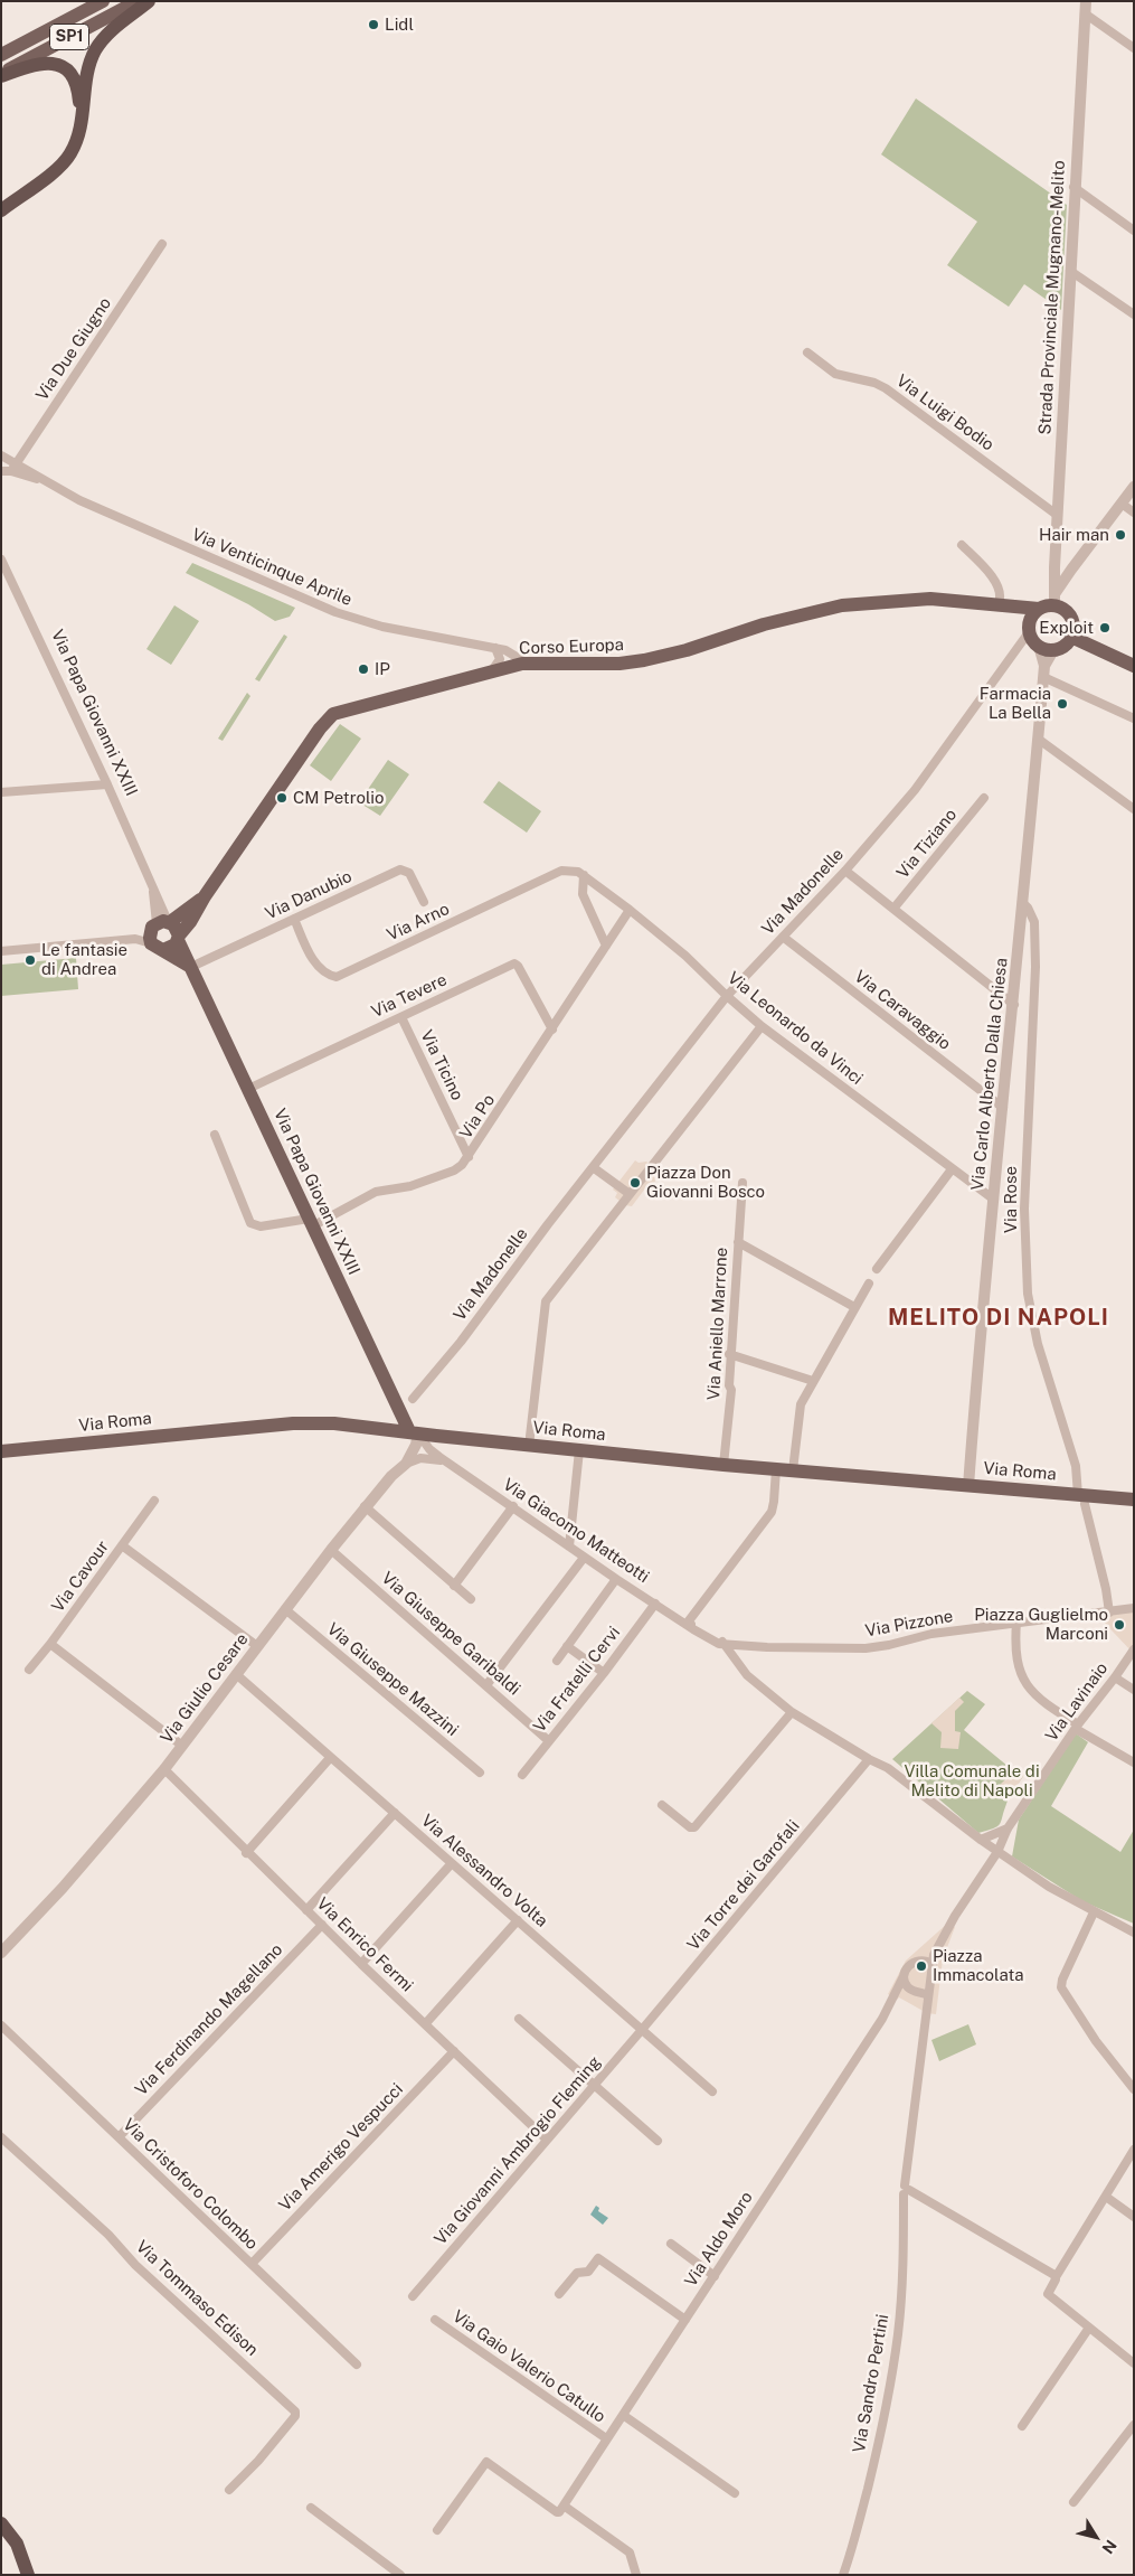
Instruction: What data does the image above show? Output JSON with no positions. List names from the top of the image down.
{
  "streets": {
    "main road": [
      "SP1",
      "Corso Europa",
      "Via Papa Giovanni XXIII",
      "Via Roma"
    ],
    "street": [
      "Strada Provinciale Mugnano-Melito",
      "Via Due Giugno",
      "Via Luigi Bodio",
      "Via Venticinque Aprile",
      "Via Tiziano",
      "Via Madonelle",
      "Via Danubio",
      "Via Arno",
      "Via Tevere",
      "Via Caravaggio",
      "Via Leonardo da Vinci",
      "Via Ticino",
      "Via Carlo Alberto Dalla Chiesa",
      "Via Po",
      "Via Rose",
      "Via Aniello Marrone",
      "Via Giacomo Matteotti",
      "Via Cavour",
      "Via Pizzone",
      "Via Giuseppe Garibaldi",
      "Via Giuseppe Mazzini",
      "Via Fratelli Cervi",
      "Via Giulio Cesare",
      "Via Lavinaio",
      "Via Alessandro Volta",
      "Via Torre dei Garofali",
      "Via Enrico Fermi",
      "Via Ferdinando Magellano",
      "Via Amerigo Vespucci",
      "Via Giovanni Ambrogio Fleming",
      "Via Cristoforo Colombo",
      "Via Aldo Moro",
      "Via Tommaso Edison",
      "Via Gaio Valerio Catullo",
      "Via Sandro Pertini"
    ]
  },
  "crossings": [
    ["Strada Provinciale Mugnano-Melito", "Via Luigi Bodio"],
    ["Strada Provinciale Mugnano-Melito", "Corso Europa"],
    ["Strada Provinciale Mugnano-Melito", "Via Madonelle"],
    ["Strada Provinciale Mugnano-Melito", "Via Carlo Alberto Dalla Chiesa"],
    ["Via Due Giugno", "Via Venticinque Aprile"],
    ["Corso Europa", "Via Papa Giovanni XXIII"],
    ["Corso Europa", "Via Madonelle"],
    ["Corso Europa", "Via Carlo Alberto Dalla Chiesa"],
    ["Via Papa Giovanni XXIII", "Via Danubio"],
    ["Via Papa Giovanni XXIII", "Via Tevere"],
    ["Via Papa Giovanni XXIII", "Via Po"],
    ["Via Papa Giovanni XXIII", "Via Roma"],
    ["Via Papa Giovanni XXIII", "Via Giulio Cesare"],
    ["Via Madonelle", "Via Caravaggio"],
    ["Via Madonelle", "Via Leonardo da Vinci"],
    ["Via Madonelle", "Via Carlo Alberto Dalla Chiesa"],
    ["Via Danubio", "Via Arno"],
    ["Via Arno", "Via Leonardo da Vinci"],
    ["Via Tevere", "Via Ticino"],
    ["Via Tevere", "Via Po"],
    ["Via Caravaggio", "Via Carlo Alberto Dalla Chiesa"],
    ["Via Leonardo da Vinci", "Via Carlo Alberto Dalla Chiesa"],
    ["Via Leonardo da Vinci", "Via Po"],
    ["Via Ticino", "Via Po"],
    ["Via Carlo Alberto Dalla Chiesa", "Via Rose"],
    ["Via Carlo Alberto Dalla Chiesa", "Via Roma"],
    ["Via Rose", "Via Roma"],
    ["Via Rose", "Via Pizzone"],
    ["Via Aniello Marrone", "Via Roma"],
    ["Via Roma", "Via Giacomo Matteotti"],
    ["Via Roma", "Via Giulio Cesare"],
    ["Via Giacomo Matteotti", "Via Pizzone"],
    ["Via Giacomo Matteotti", "Via Fratelli Cervi"],
    ["Via Giacomo Matteotti", "Via Giulio Cesare"],
    ["Via Giuseppe Garibaldi", "Via Fratelli Cervi"],
    ["Via Giuseppe Garibaldi", "Via Giulio Cesare"],
    ["Via Giuseppe Mazzini", "Via Giulio Cesare"],
    ["Via Giulio Cesare", "Via Alessandro Volta"],
    ["Via Giulio Cesare", "Via Enrico Fermi"],
    ["Via Alessandro Volta", "Via Torre dei Garofali"],
    ["Via Alessandro Volta", "Via Giovanni Ambrogio Fleming"],
    ["Via Torre dei Garofali", "Via Giovanni Ambrogio Fleming"],
    ["Via Enrico Fermi", "Via Ferdinando Magellano"],
    ["Via Enrico Fermi", "Via Amerigo Vespucci"],
    ["Via Enrico Fermi", "Via Giovanni Ambrogio Fleming"],
    ["Via Ferdinando Magellano", "Via Cristoforo Colombo"],
    ["Via Amerigo Vespucci", "Via Cristoforo Colombo"],
    ["Via Aldo Moro", "Via Gaio Valerio Catullo"]
  ],
  "districts": ["MELITO DI NAPOLI"],
  "parks": ["Villa Comunale di Melito di Napoli"],
  "places": [
    "Lidl",
    "Hair man",
    "Exploit",
    "IP",
    "Farmacia La Bella",
    "CM Petrolio",
    "Le fantasie di Andrea",
    "Piazza Don Giovanni Bosco",
    "Piazza Guglielmo Marconi",
    "Piazza Immacolata"
  ],
  "north": "bottom right"
}
